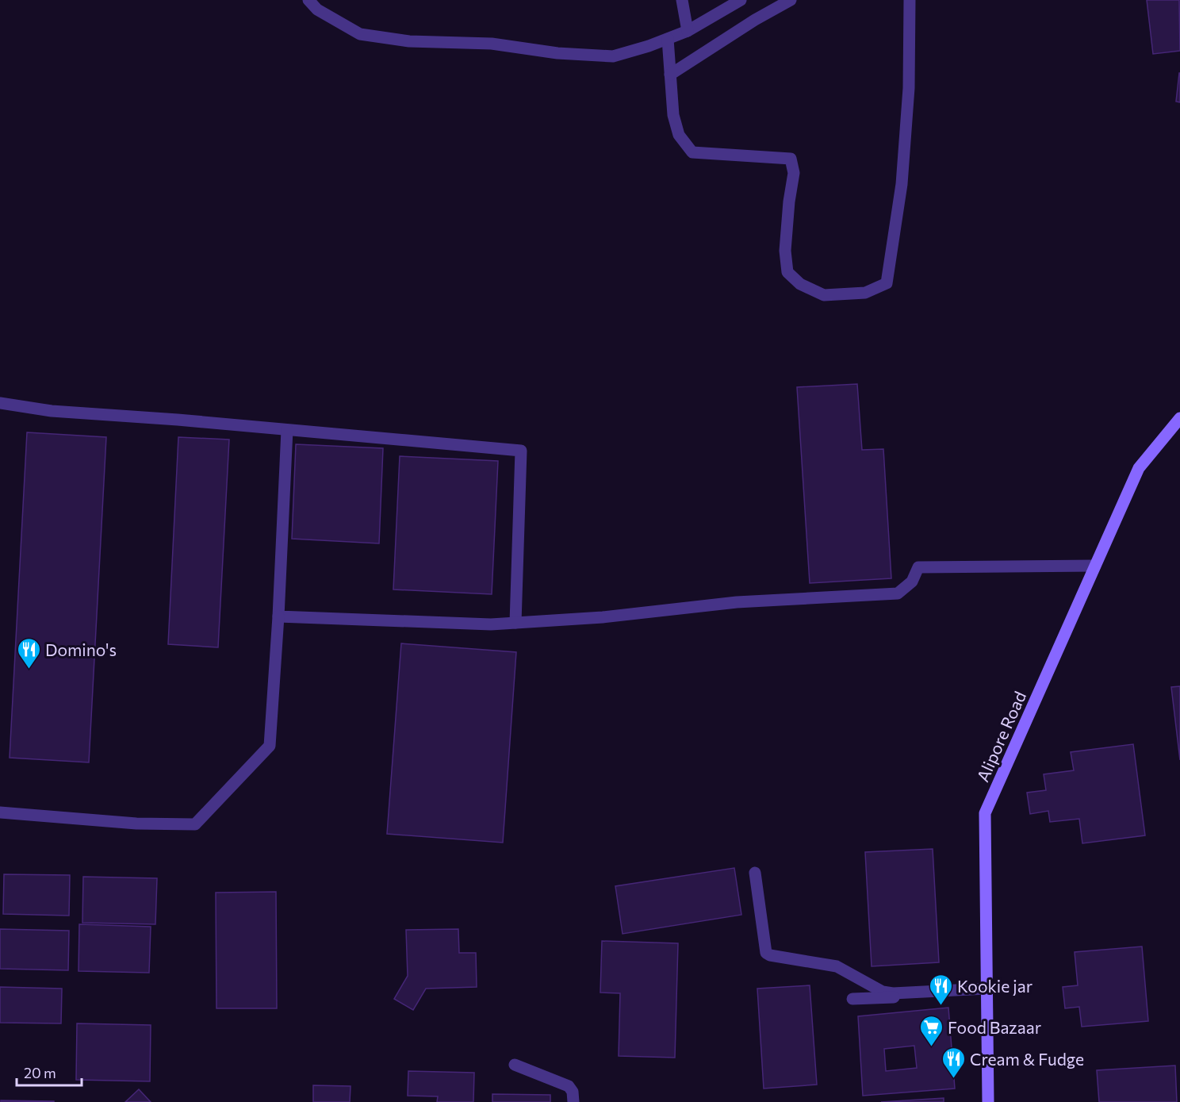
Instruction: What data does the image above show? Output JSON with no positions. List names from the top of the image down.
{
  "streets": {
    "main road": ["Alipore Road"]
  },
  "places": {
    "restaurant": ["Domino's", "Kookie jar", "Cream & Fudge"],
    "supermarket": ["Food Bazaar"]
  },
  "scale_bar": "20 m"
}
